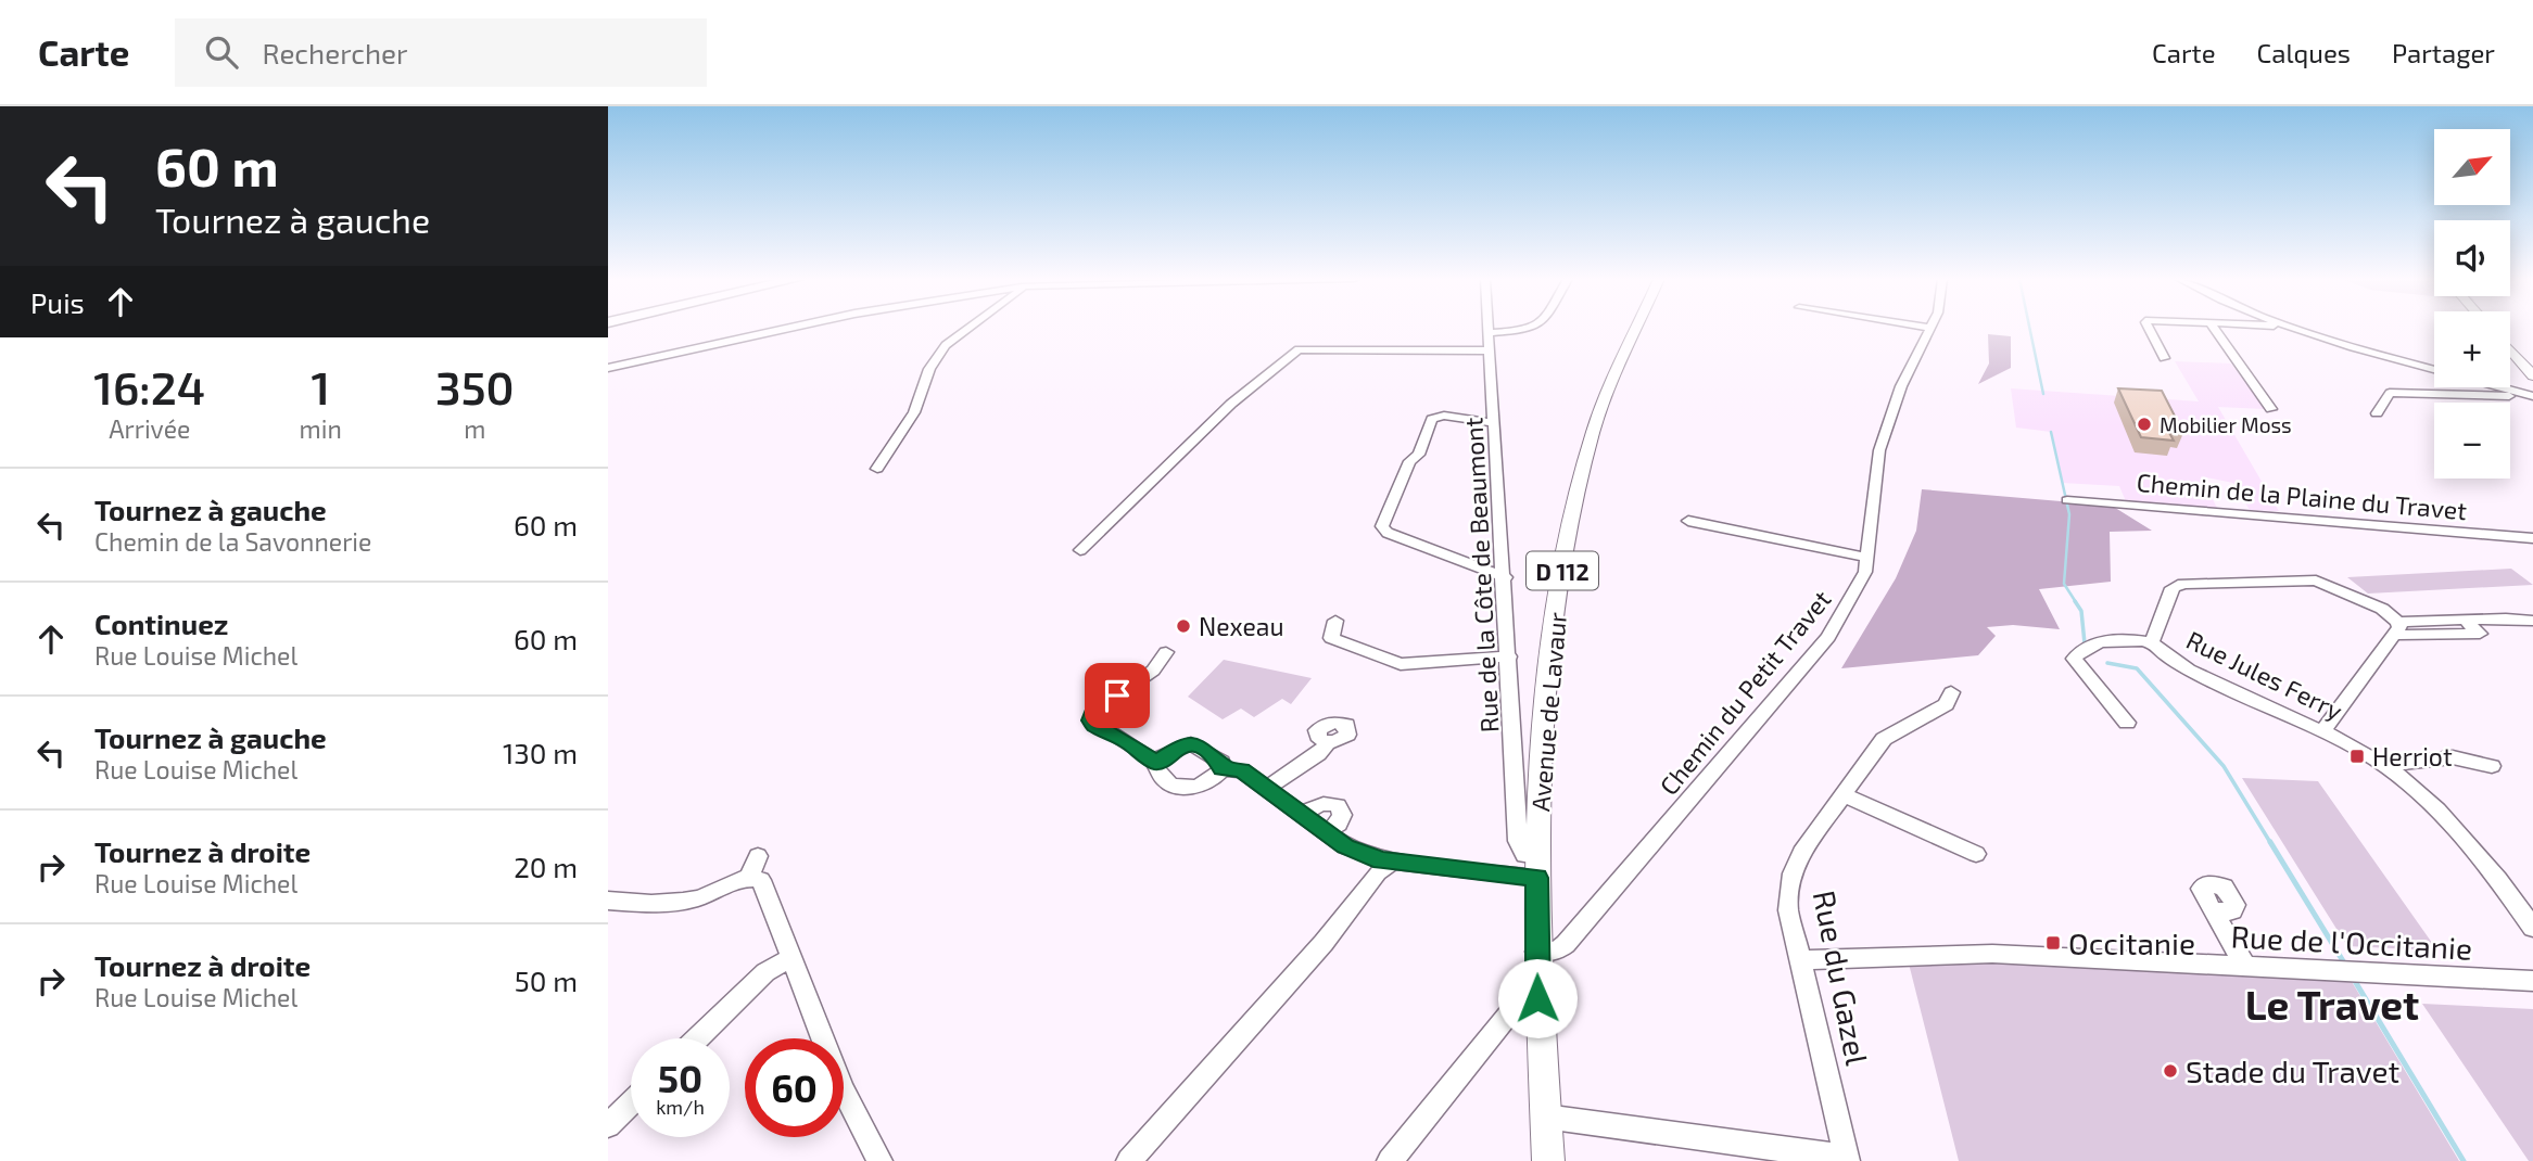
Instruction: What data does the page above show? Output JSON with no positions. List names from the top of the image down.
{
  "streets": {
    "main road": ["D 112", "Avenue de Lavaur"],
    "street": [
      "Chemin de la Plaine du Travet",
      "Rue de la Côte de Beaumont",
      "Rue Jules Ferry",
      "Chemin du Petit Travet",
      "Rue de l'Occitanie",
      "Rue du Gazel"
    ]
  },
  "crossings": [
    ["Rue de la Côte de Beaumont", "Avenue de Lavaur"],
    ["Chemin du Petit Travet", "Avenue de Lavaur"],
    ["Rue de l'Occitanie", "Rue du Gazel"]
  ],
  "districts": ["Le Travet"],
  "places": {
    "other": ["Mobilier Moss", "Nexeau", "Stade du Travet"],
    "transit": ["Herriot", "Occitanie"]
  },
  "north": "top right",
  "page": {
    "header": "Carte",
    "search": "Rechercher",
    "nav": ["Carte", "Calques", "Partager"],
    "turn": ["60 m", "Tournez à gauche"],
    "map_buttons": ["+", "−"],
    "then": "Puis",
    "eta": [
      "16:24",
      "Arrivée",
      "1",
      "min",
      "350",
      "m"
    ],
    "list": [
      {
        "name": "Tournez à gauche",
        "note": "Chemin de la Savonnerie",
        "value": "60 m"
      },
      {
        "name": "Continuez",
        "note": "Rue Louise Michel",
        "value": "60 m"
      },
      {
        "name": "Tournez à gauche",
        "note": "Rue Louise Michel",
        "value": "130 m"
      },
      {
        "name": "Tournez à droite",
        "note": "Rue Louise Michel",
        "value": "20 m"
      },
      {
        "name": "Tournez à droite",
        "note": "Rue Louise Michel",
        "value": "50 m"
      }
    ],
    "speed": "50 km/h",
    "limit": "60"
  }
}
